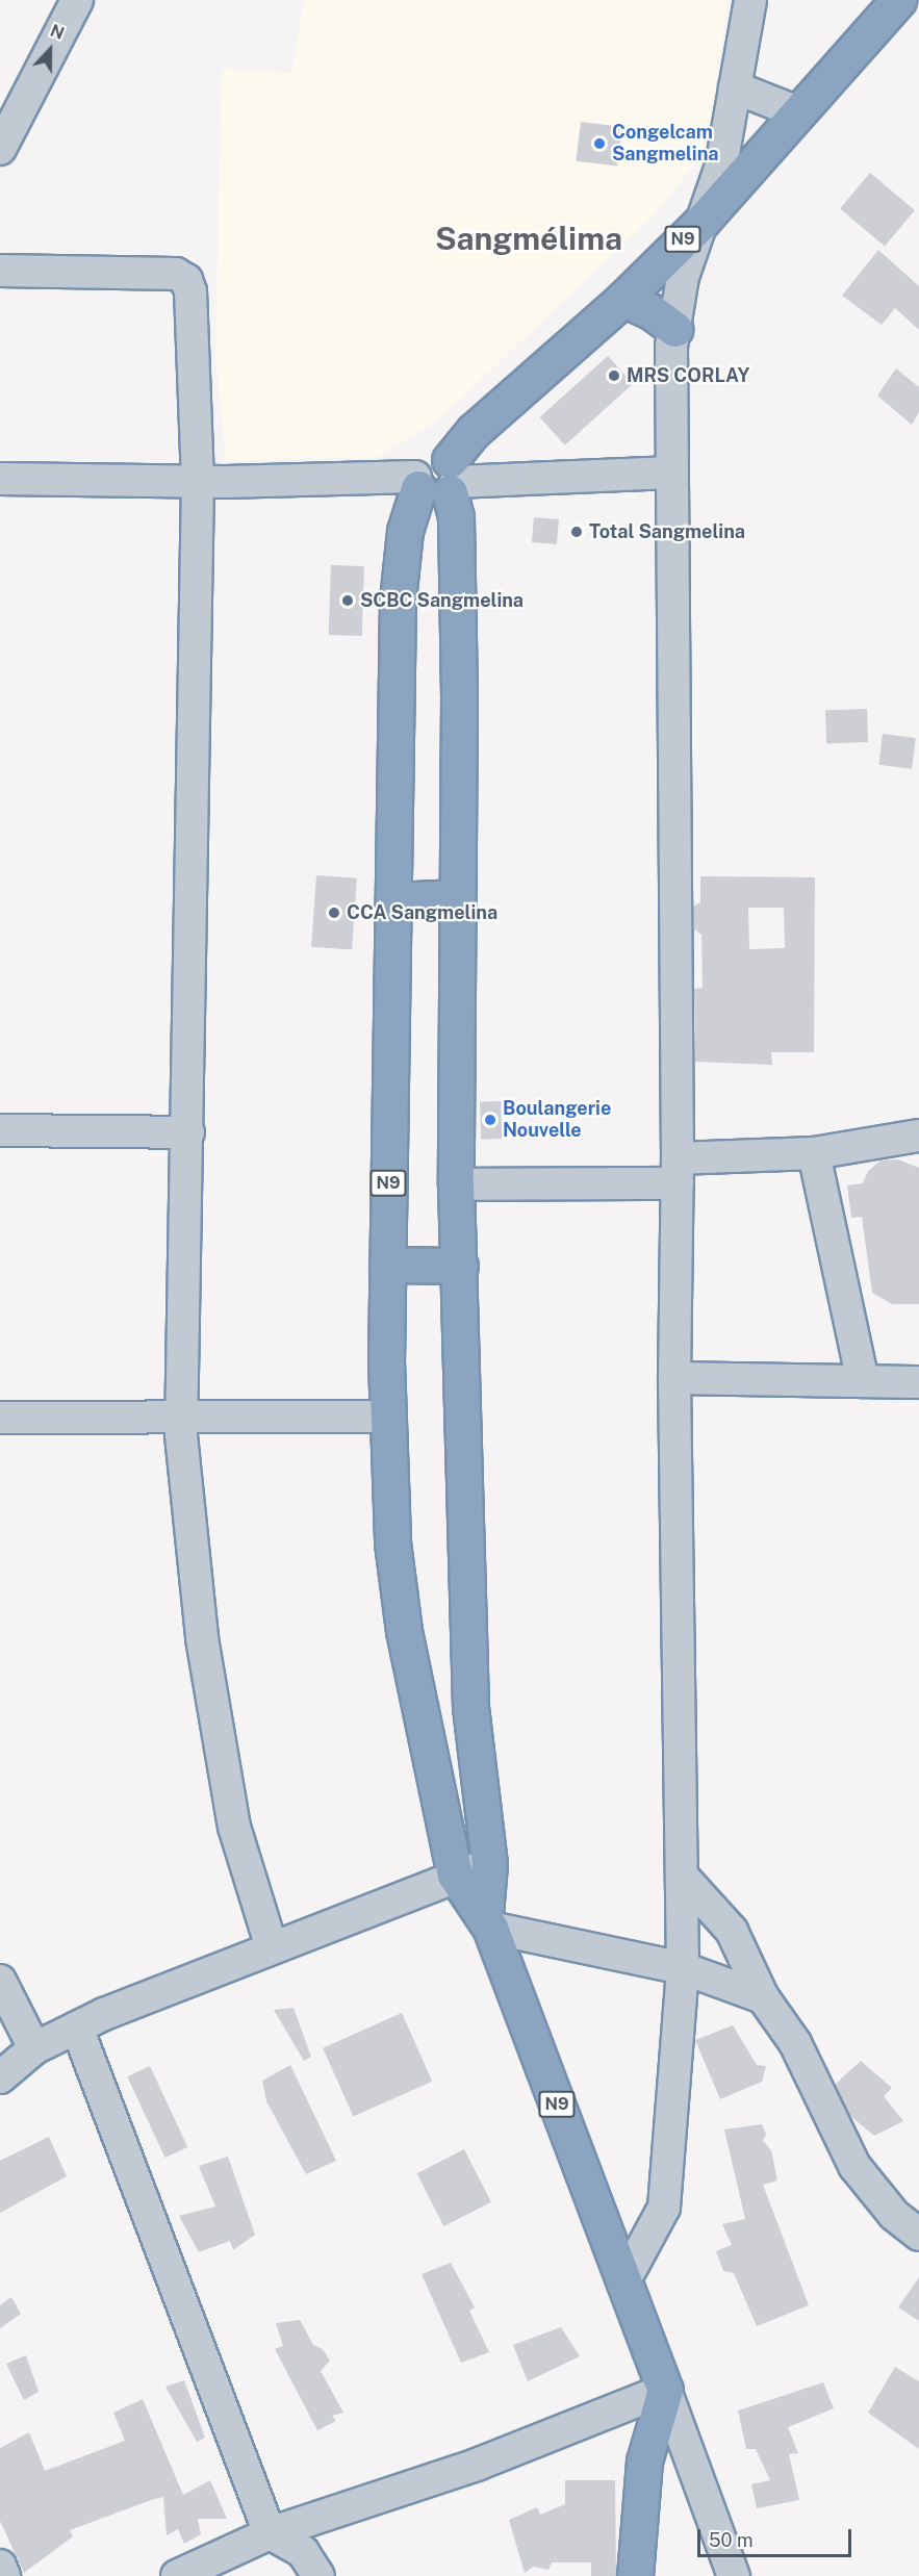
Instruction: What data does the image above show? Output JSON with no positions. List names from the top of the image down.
{
  "streets": {
    "highway": ["N9"]
  },
  "districts": ["Sangmélima"],
  "places": [
    "Congelcam Sangmelina",
    "MRS CORLAY",
    "Total Sangmelina",
    "SCBC Sangmelina",
    "CCA Sangmelina",
    "Boulangerie Nouvelle"
  ],
  "scale_bar": "50 m",
  "north": "top"
}
